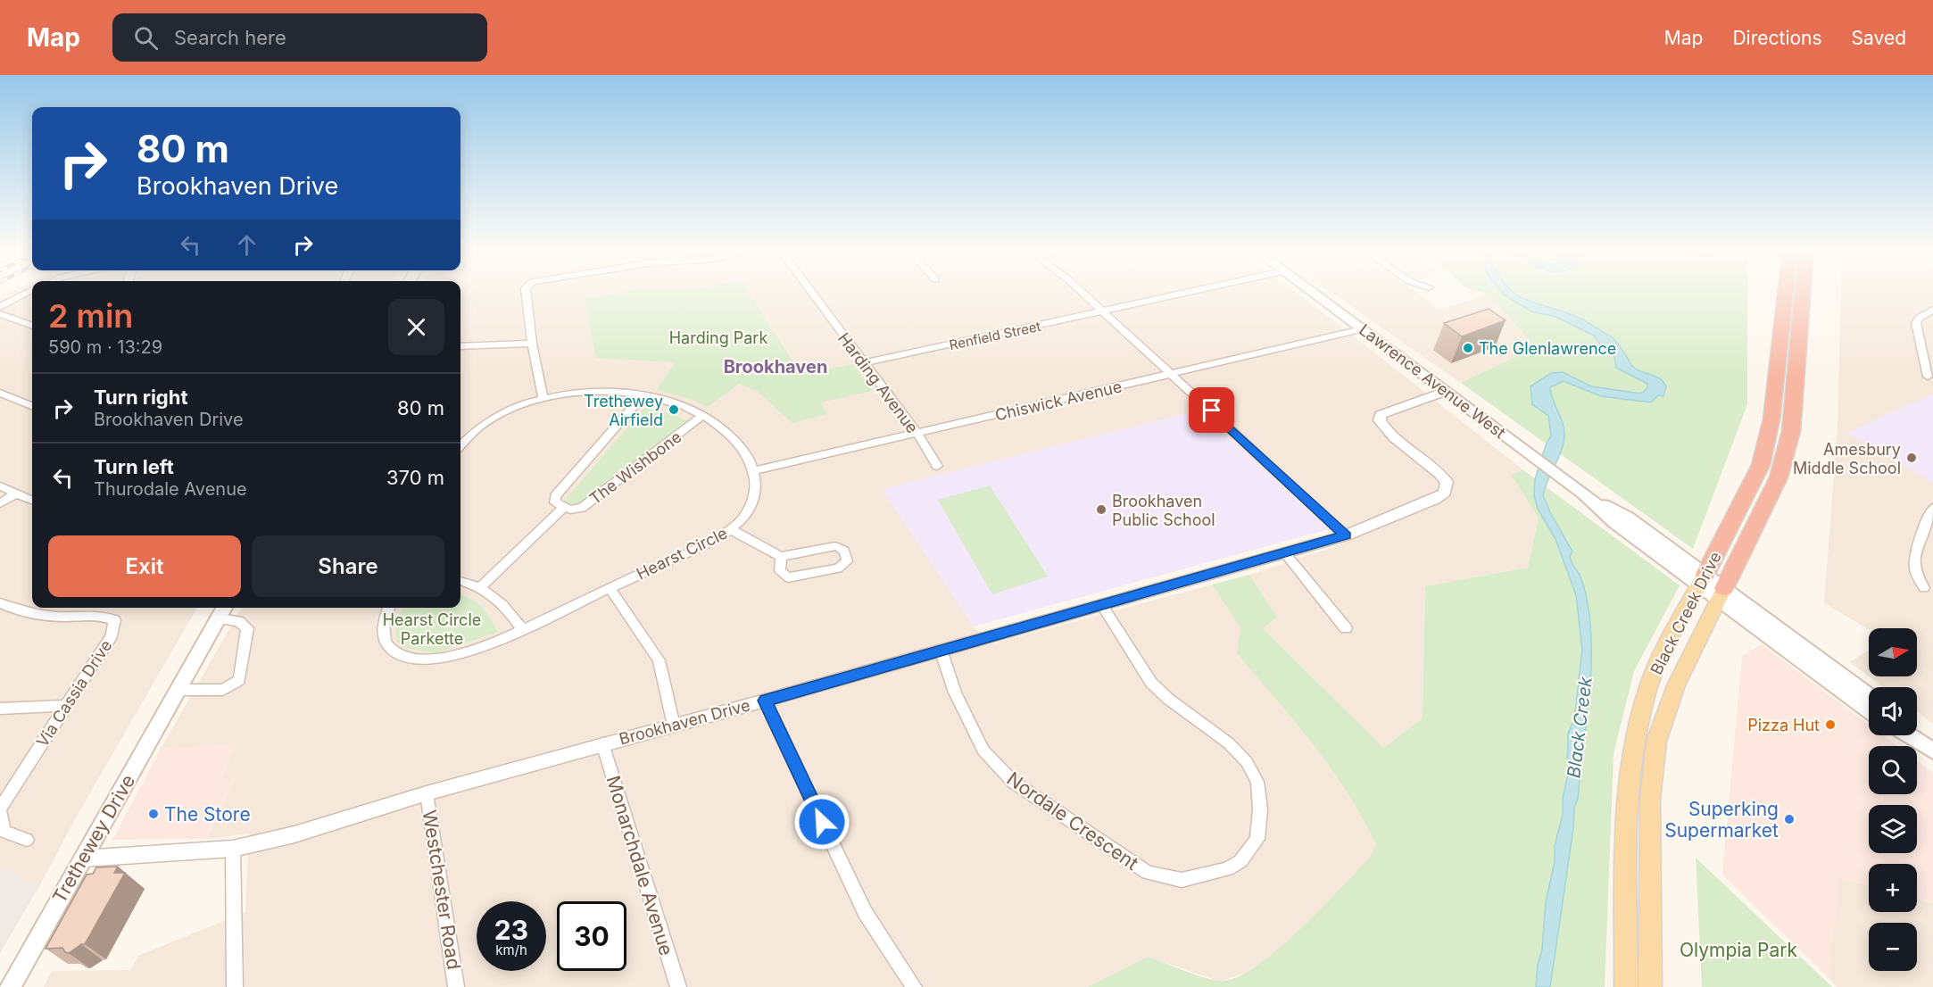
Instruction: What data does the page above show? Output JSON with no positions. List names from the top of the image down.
{
  "streets": {
    "highway": ["Black Creek Drive"],
    "main road": ["Lawrence Avenue West", "Trethewey Drive"],
    "street": [
      "Renfield Street",
      "Harding Avenue",
      "Chiswick Avenue",
      "The Wishbone",
      "Hearst Circle",
      "Via Cassia Drive",
      "Brookhaven Drive",
      "Nordale Crescent",
      "Monarchdale Avenue",
      "Westchester Road"
    ]
  },
  "crossings": [
    ["Renfield Street", "Harding Avenue"],
    ["Lawrence Avenue West", "Chiswick Avenue"],
    ["Lawrence Avenue West", "Black Creek Drive"],
    ["Lawrence Avenue West", "Brookhaven Drive"],
    ["Harding Avenue", "Chiswick Avenue"],
    ["Chiswick Avenue", "Hearst Circle"],
    ["Brookhaven Drive", "Nordale Crescent"],
    ["Brookhaven Drive", "Trethewey Drive"],
    ["Brookhaven Drive", "Monarchdale Avenue"],
    ["Brookhaven Drive", "Westchester Road"]
  ],
  "districts": ["Brookhaven"],
  "water": ["Black Creek"],
  "parks": ["Harding Park", "Hearst Circle Parkette", "Olympia Park"],
  "places": [
    "The Glenlawrence",
    "Trethewey Airfield",
    "Amesbury Middle School",
    "Brookhaven Public School",
    "Pizza Hut",
    "The Store",
    "Superking Supermarket"
  ],
  "north": "right",
  "page": {
    "header": "Map",
    "search": "Search here",
    "nav": ["Map", "Directions", "Saved"],
    "turn": ["80 m", "Brookhaven Drive"],
    "heading": ["2 min", "590 m · 13:29"],
    "list": [
      {
        "name": "Turn right",
        "note": "Brookhaven Drive",
        "value": "80 m"
      },
      {
        "name": "Turn left",
        "note": "Thurodale Avenue",
        "value": "370 m"
      }
    ],
    "buttons": ["Exit", "Share"],
    "map_buttons": ["+", "−"],
    "speed": "23 km/h",
    "limit": "30"
  }
}
